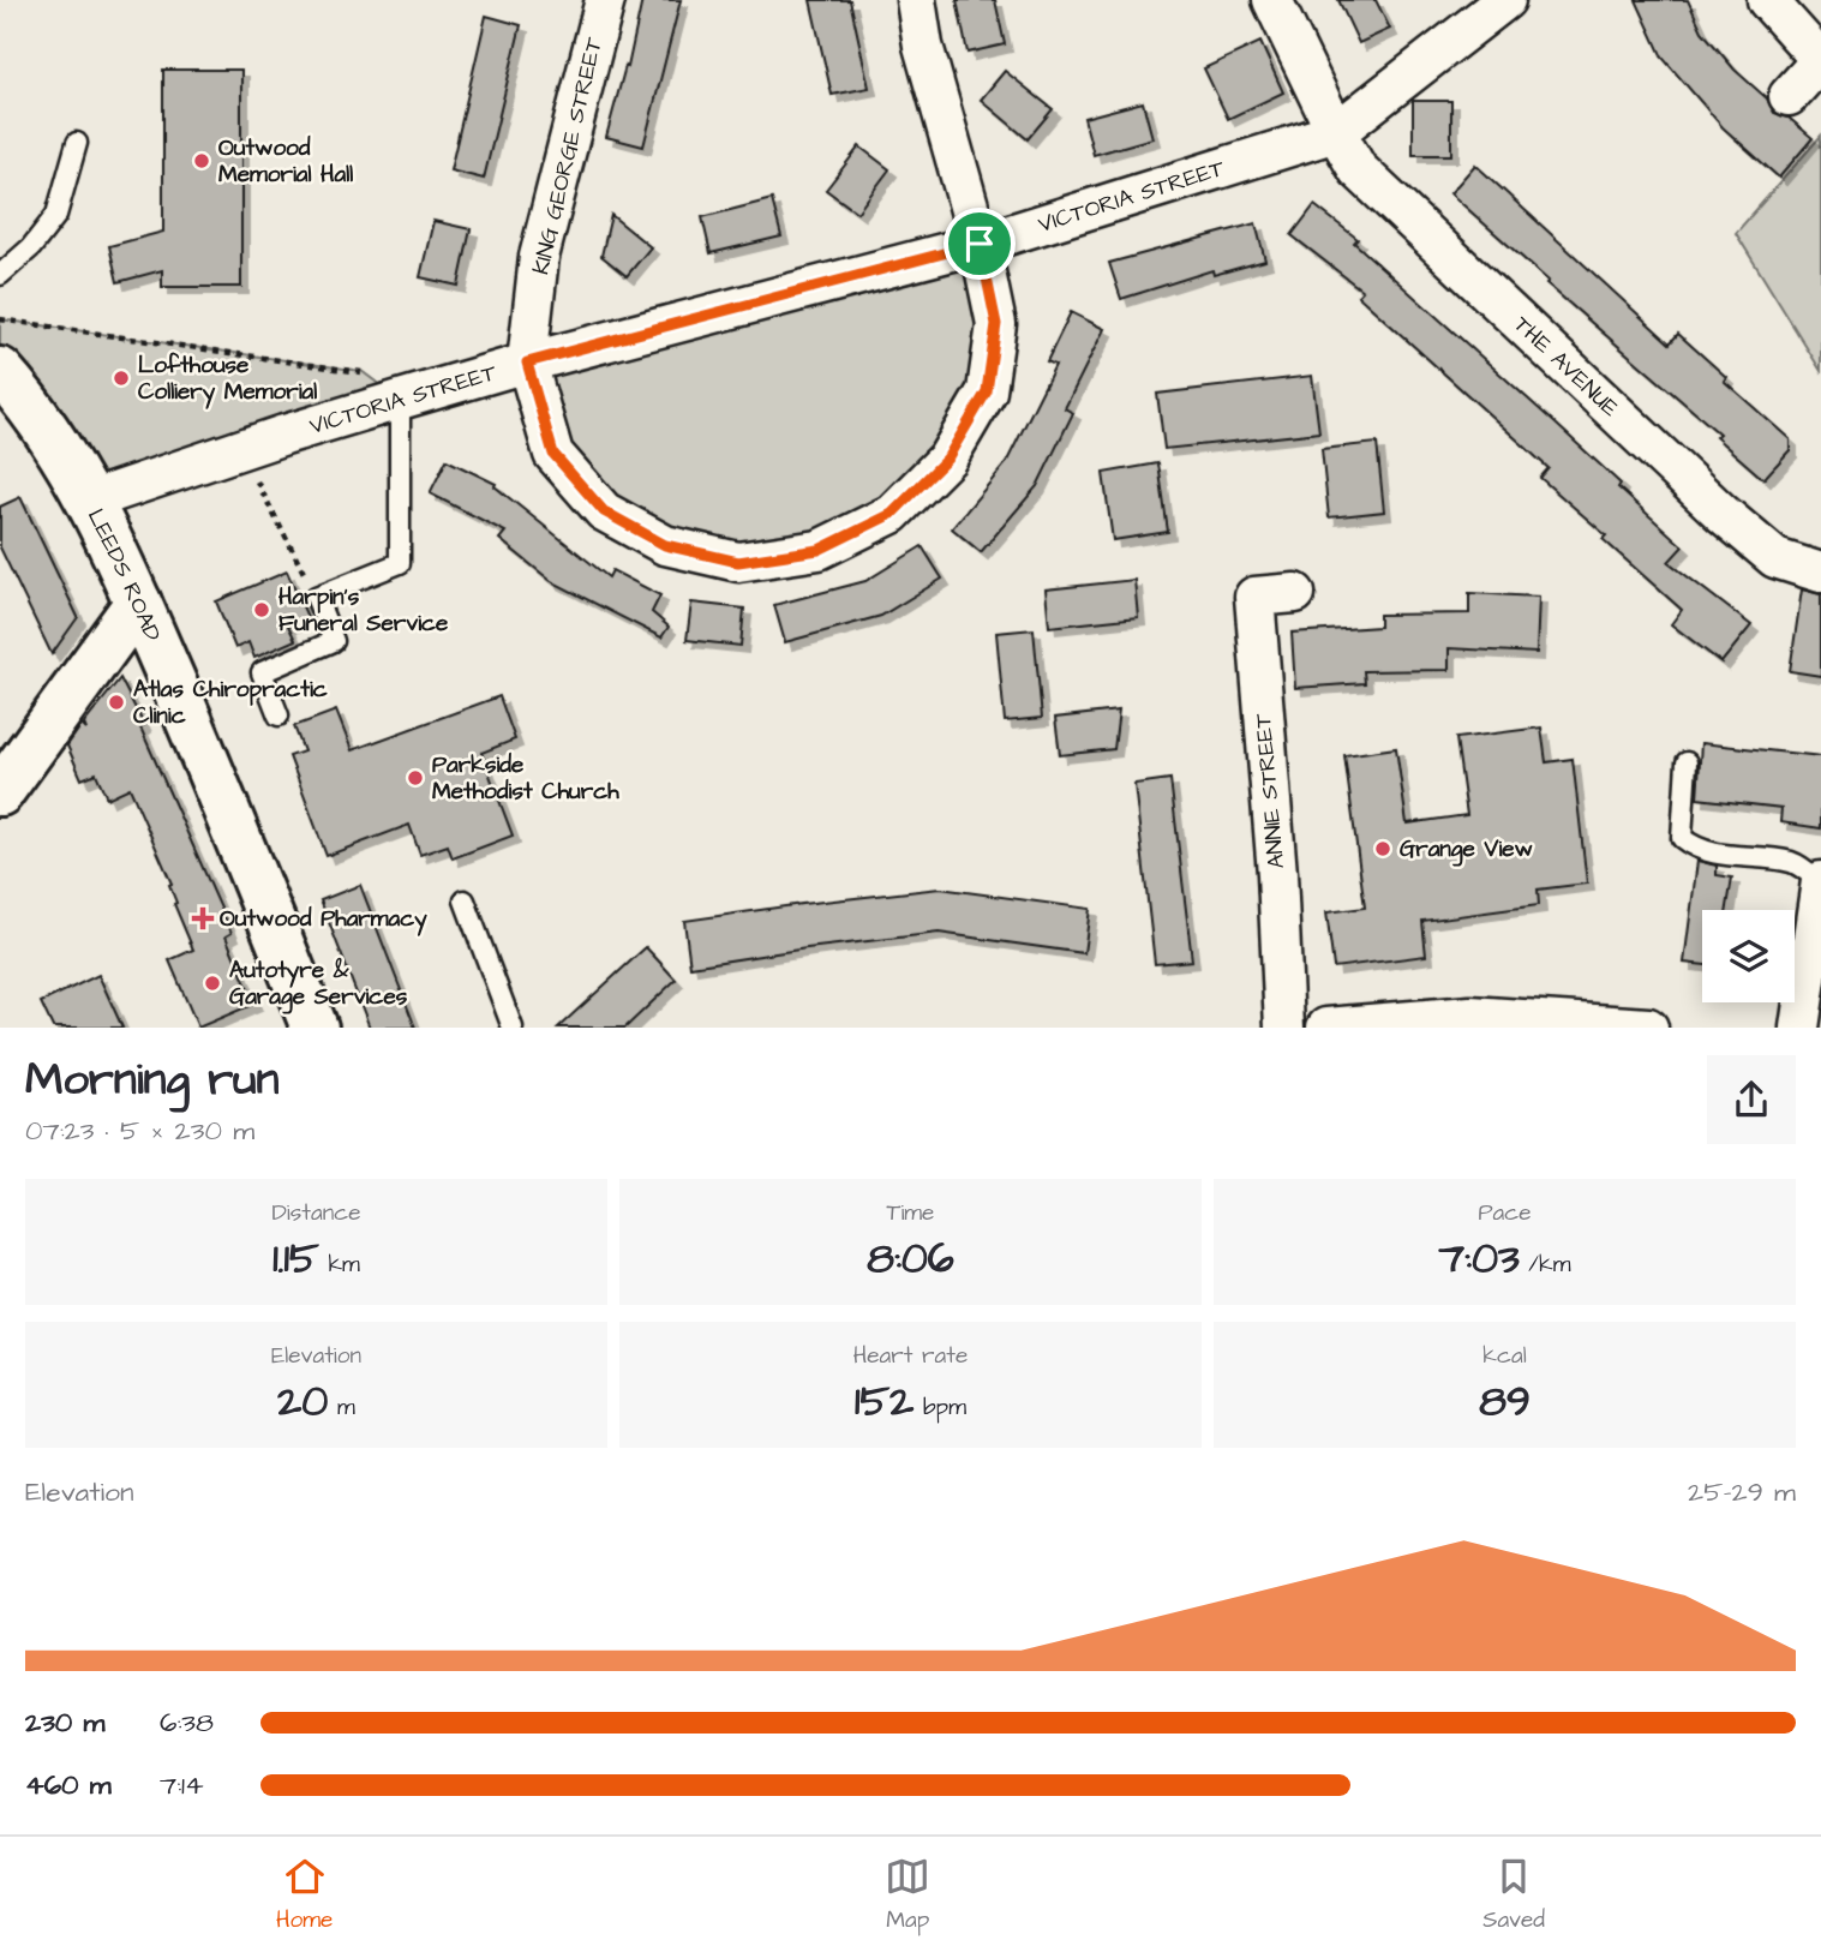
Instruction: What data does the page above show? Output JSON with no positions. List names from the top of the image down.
{
  "streets": {
    "main road": ["LEEDS ROAD"],
    "street": [
      "KING GEORGE STREET",
      "VICTORIA STREET",
      "THE AVENUE",
      "ANNIE STREET"
    ]
  },
  "crossings": [
    ["KING GEORGE STREET", "VICTORIA STREET"],
    ["VICTORIA STREET", "THE AVENUE"],
    ["VICTORIA STREET", "LEEDS ROAD"]
  ],
  "places": {
    "other": [
      "Outwood Memorial Hall",
      "Lofthouse Colliery Memorial",
      "Harpin's Funeral Service",
      "Atlas Chiropractic Clinic",
      "Parkside Methodist Church",
      "Grange View",
      "Autotyre & Garage Services"
    ],
    "health": ["Outwood Pharmacy"]
  },
  "page": {
    "heading": ["Morning run", "07:23 · 5 × 230 m"],
    "stats": [
      ["Distance", "1.15 km"],
      ["Time", "8:06"],
      ["Pace", "7:03 /km"],
      ["Elevation", "20 m"],
      ["Heart rate", "152 bpm"],
      ["kcal", "89"]
    ],
    "chart": ["Elevation", "25–29 m"],
    "list": [
      {
        "name": "230 m",
        "note": "6:38"
      },
      {
        "name": "460 m",
        "note": "7:14"
      }
    ],
    "tabs": ["Home", "Map", "Saved"]
  }
}
